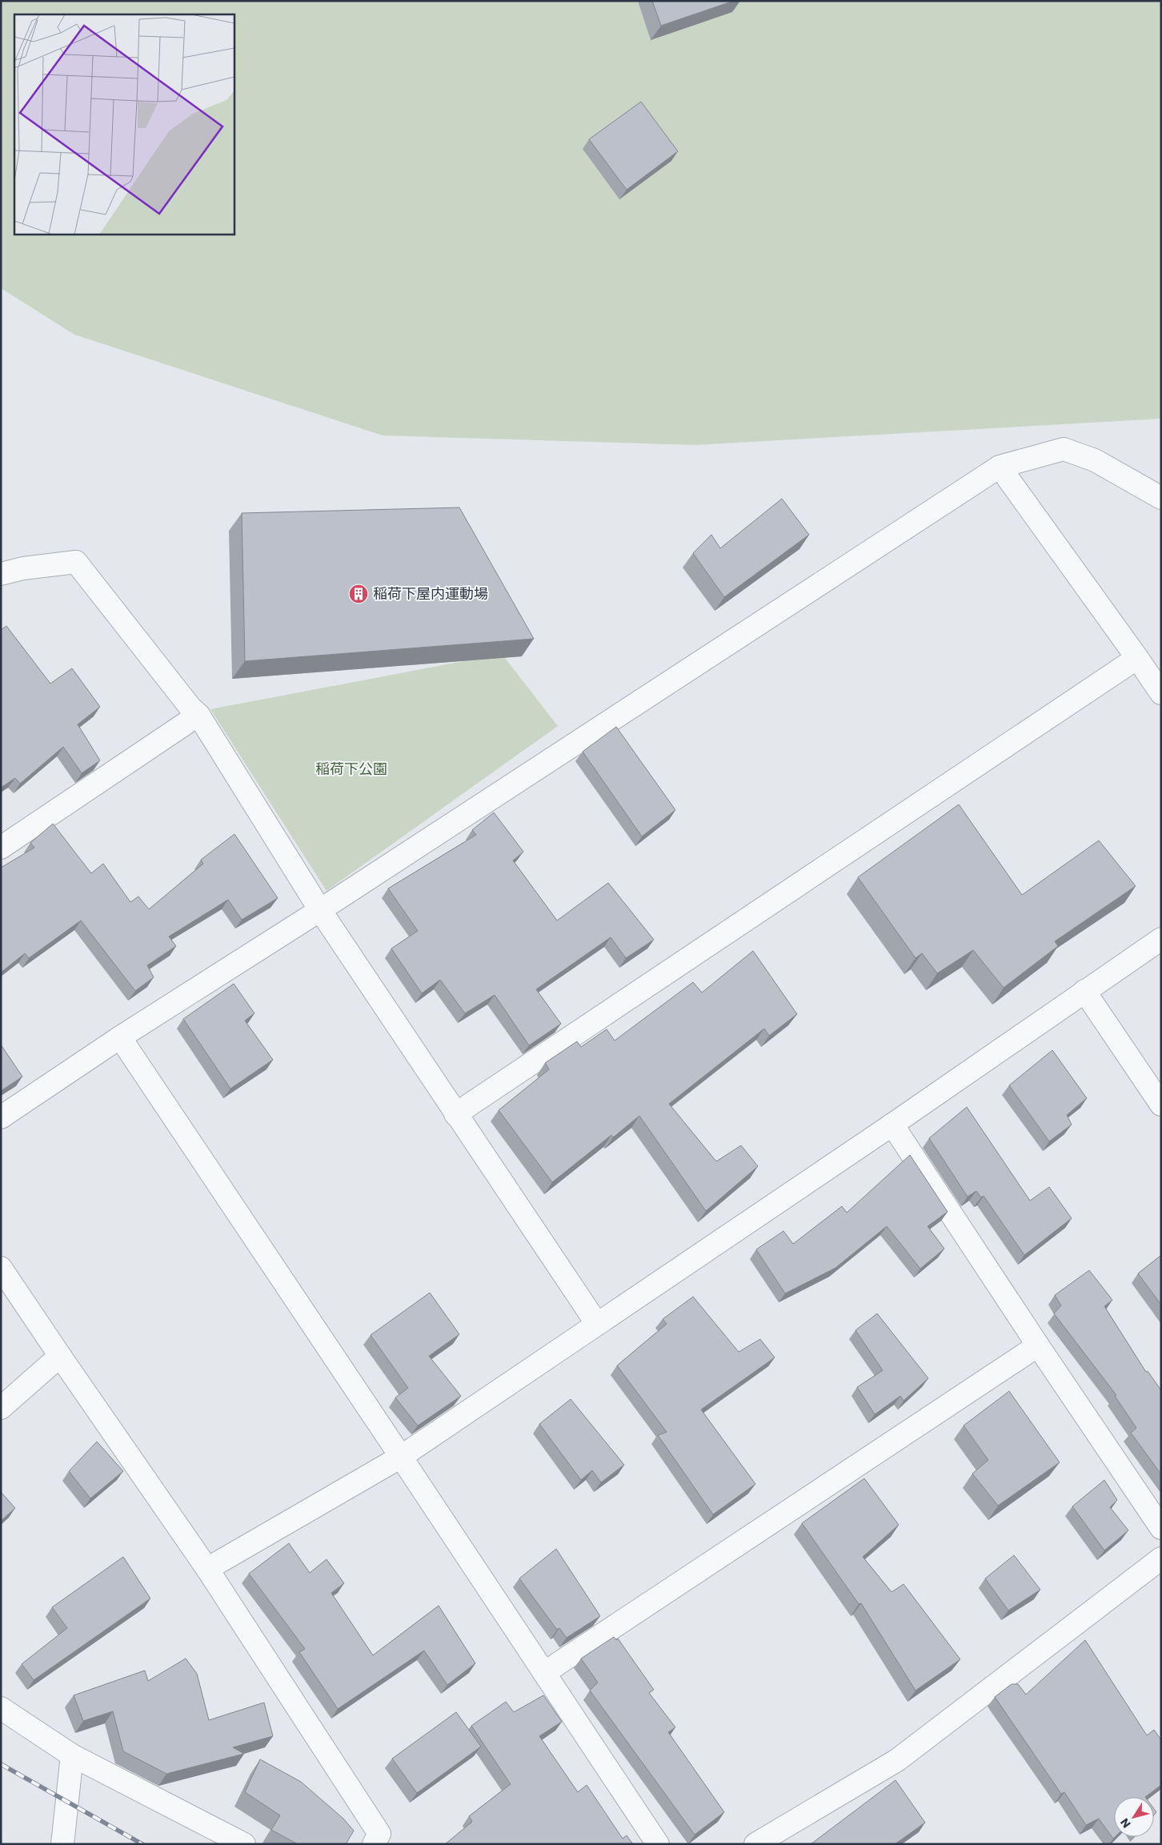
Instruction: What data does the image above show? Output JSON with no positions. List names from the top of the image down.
{
  "parks": ["稲荷下公園"],
  "places": {
    "building": ["稲荷下屋内運動場"]
  },
  "north": "bottom left"
}
